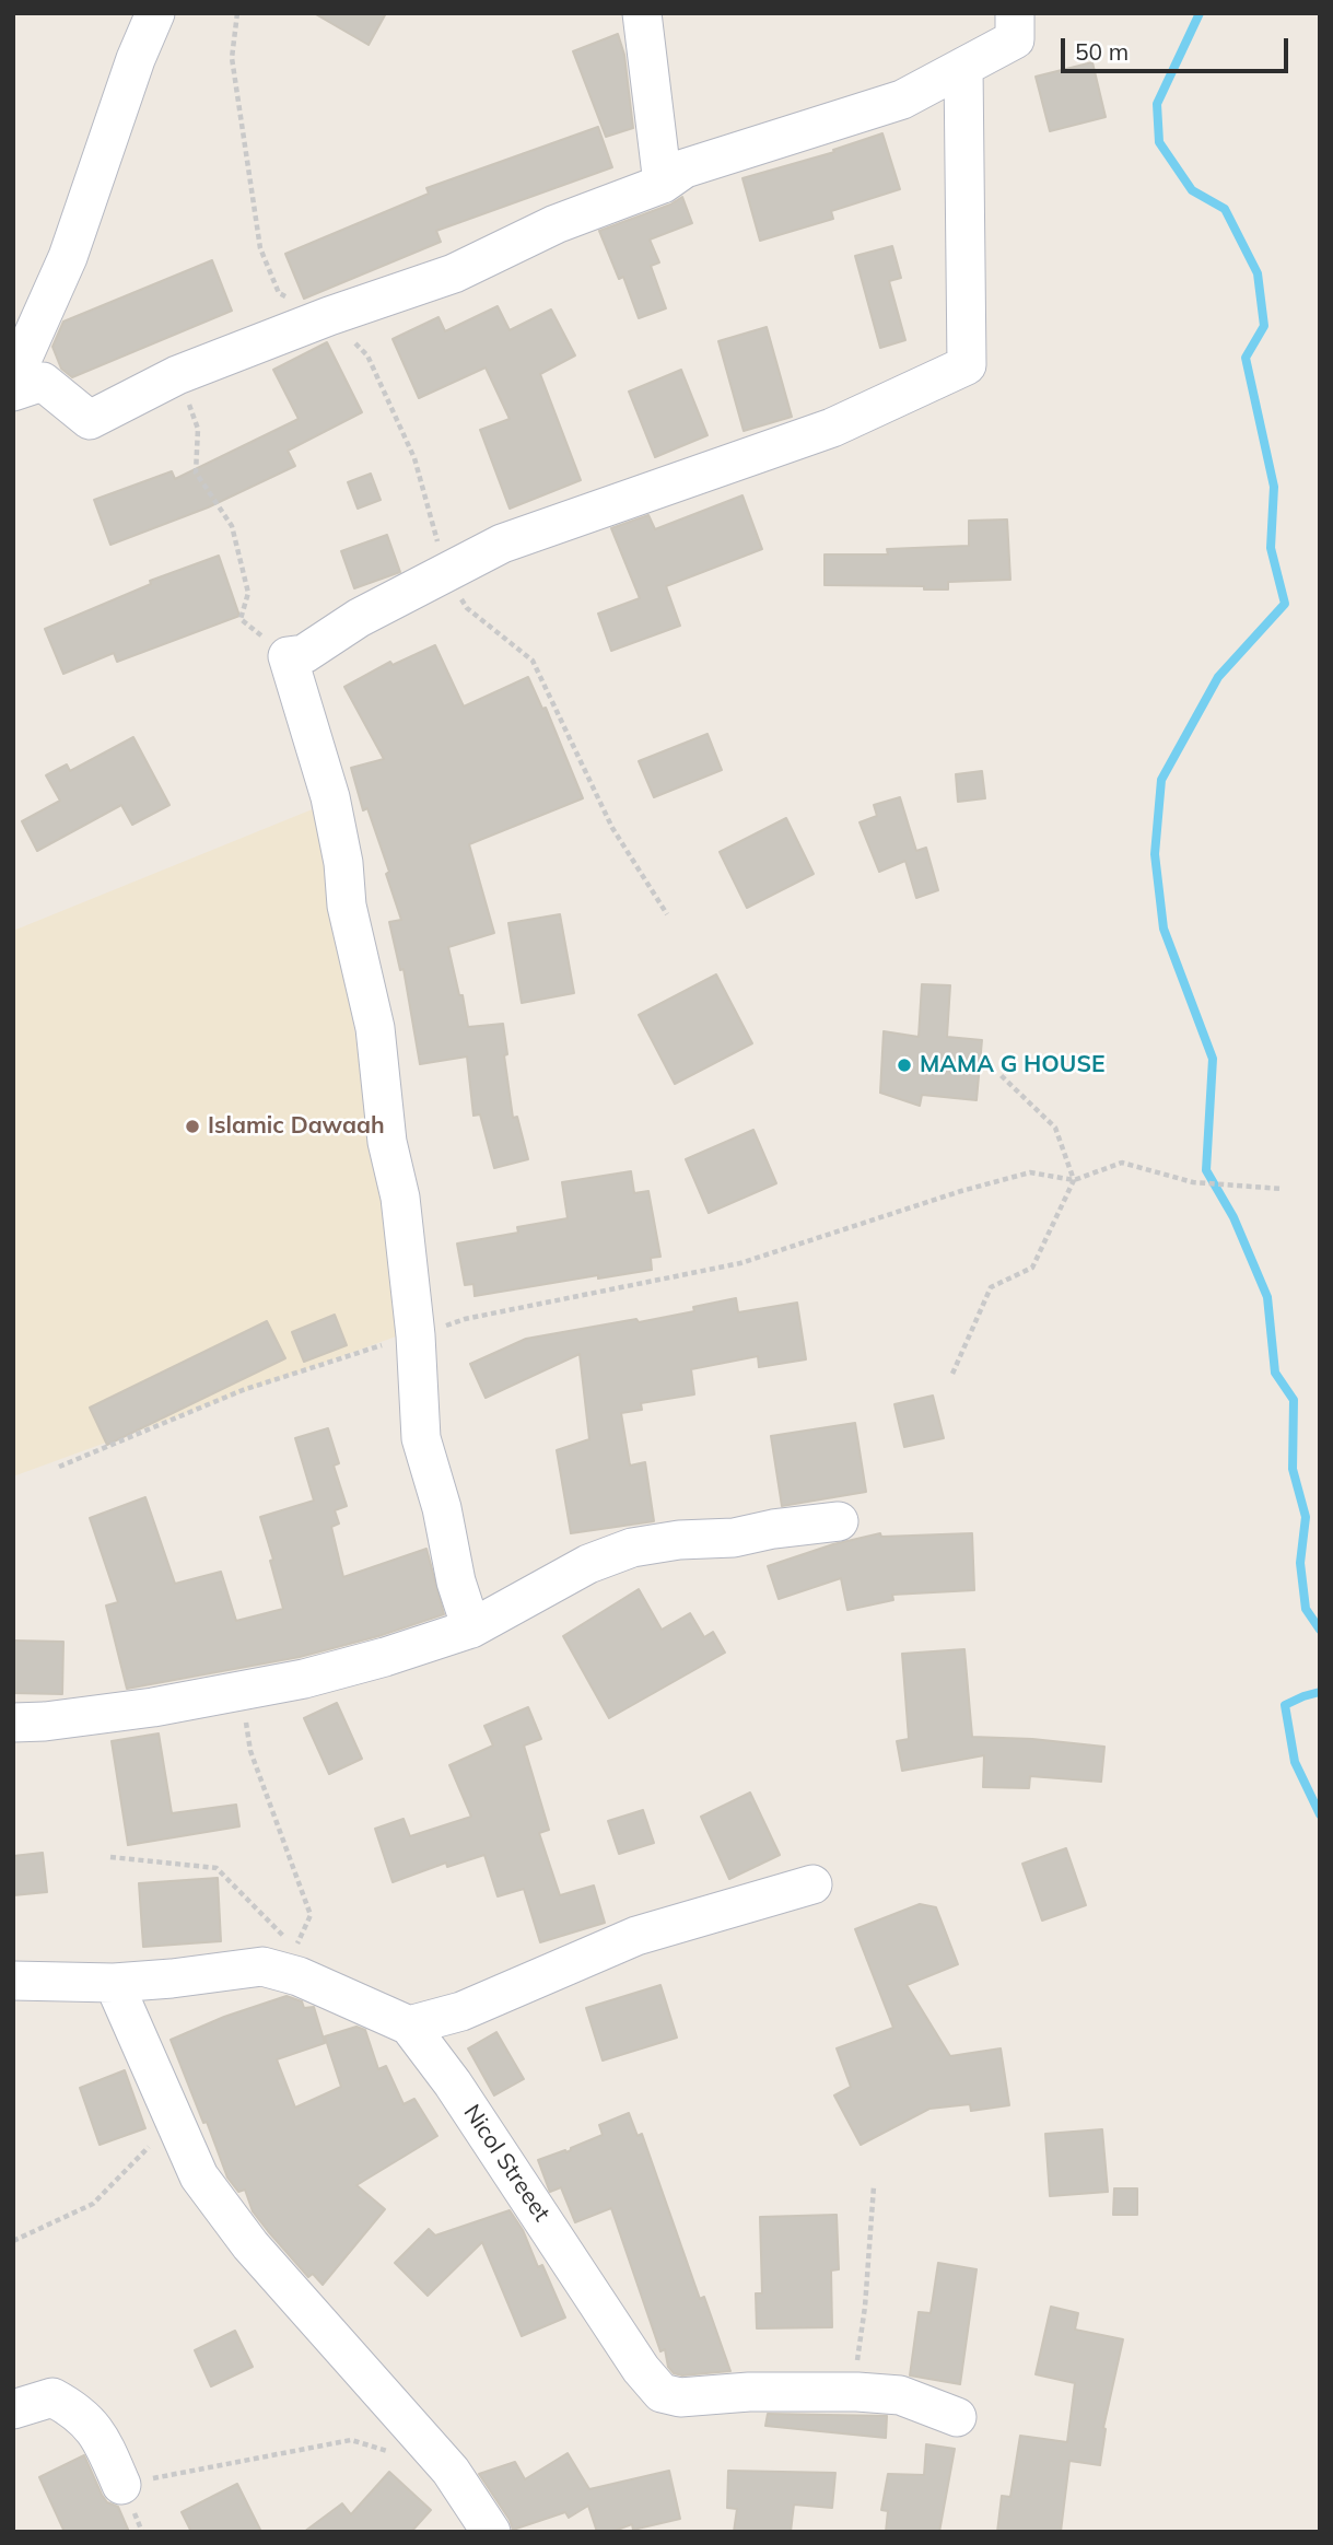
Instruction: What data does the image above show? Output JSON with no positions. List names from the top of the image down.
{
  "streets": {
    "street": ["Nicol Streeet"]
  },
  "places": ["MAMA G HOUSE", "Islamic Dawaah"],
  "scale_bar": "50 m"
}
